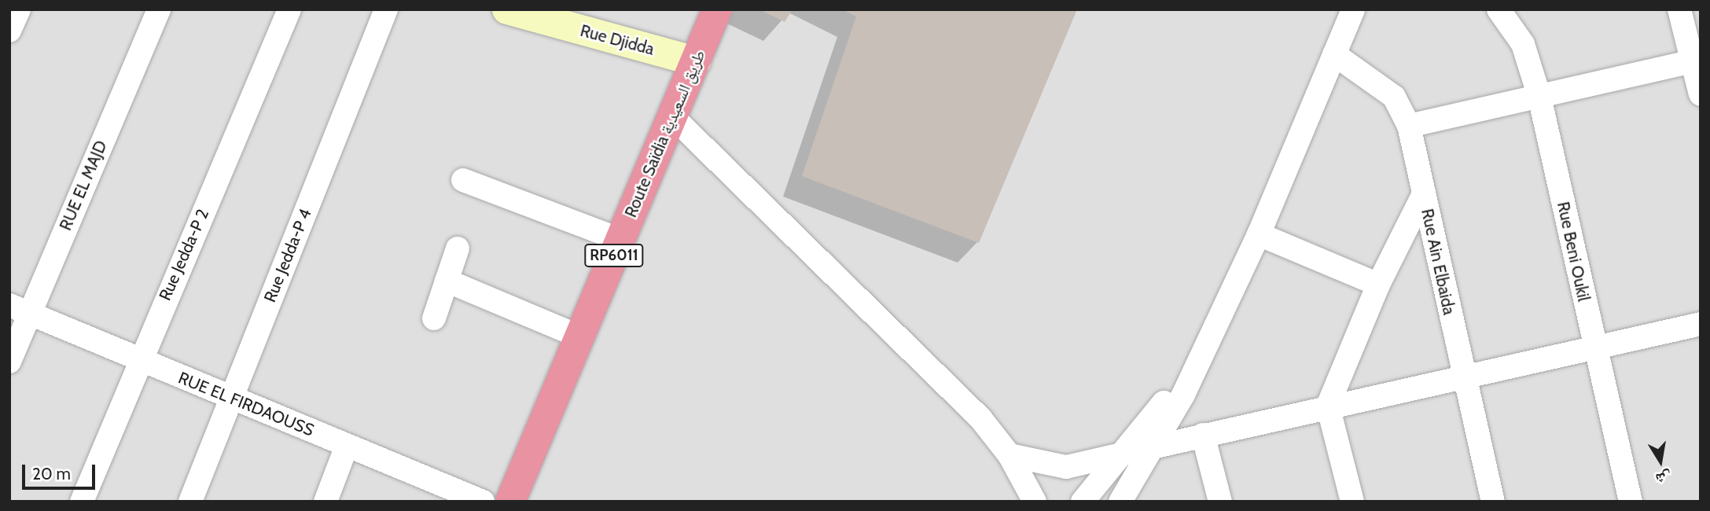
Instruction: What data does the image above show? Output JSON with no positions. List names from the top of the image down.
{
  "streets": {
    "highway": ["Route Saïdia طريق السعيدية", "RP6011"],
    "street": [
      "Rue Djidda",
      "RUE EL MAJD",
      "Rue Beni Oukil",
      "Rue Jedda-P 2",
      "Rue Jedda-P 4",
      "Rue Ain Elbaida",
      "RUE EL FIRDAOUSS"
    ]
  },
  "crossings": [
    ["Rue Djidda", "Route Saïdia طريق السعيدية"],
    ["RUE EL MAJD", "RUE EL FIRDAOUSS"],
    ["Rue Jedda-P 2", "RUE EL FIRDAOUSS"],
    ["Rue Jedda-P 4", "RUE EL FIRDAOUSS"]
  ],
  "scale_bar": "20 m",
  "north": "bottom"
}
